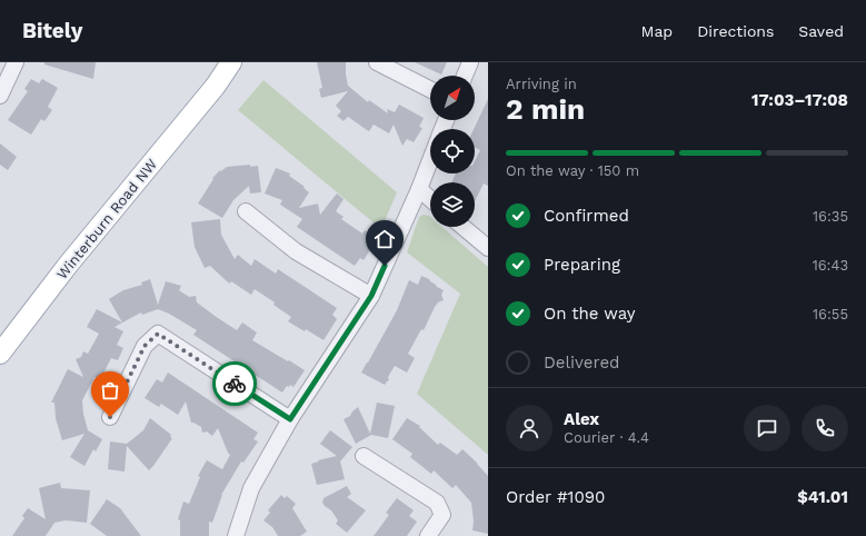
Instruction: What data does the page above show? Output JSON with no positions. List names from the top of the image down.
{
  "streets": {
    "main road": ["Winterburn Road NW"]
  },
  "north": "top right",
  "page": {
    "header": "Bitely",
    "nav": ["Map", "Directions", "Saved"],
    "heading": ["2 min", "Arriving in", "17:03–17:08"],
    "panel": [
      "Alex",
      "Courier · 4.4",
      "Order #1090",
      "$41.01"
    ],
    "bar": "On the way · 150 m",
    "list": [
      ["Confirmed", "16:35"],
      ["Preparing", "16:43"],
      ["On the way", "16:55"],
      "Delivered"
    ]
  }
}
